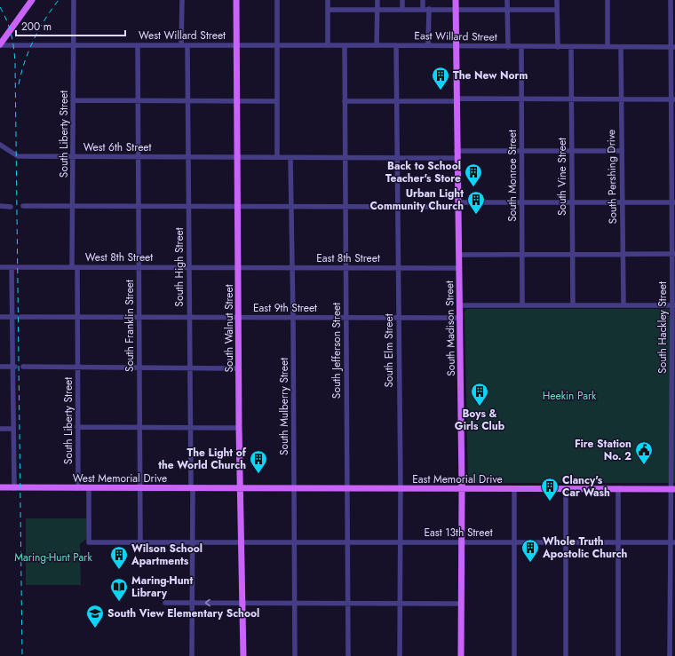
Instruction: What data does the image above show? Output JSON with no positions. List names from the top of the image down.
{
  "streets": {
    "main road": [
      "South Walnut Street",
      "South Madison Street",
      "West Memorial Drive",
      "East Memorial Drive"
    ],
    "street": [
      "West Willard Street",
      "East Willard Street",
      "South Liberty Street",
      "West 6th Street",
      "South Monroe Street",
      "South Vine Street",
      "South Pershing Drive",
      "West 8th Street",
      "East 8th Street",
      "South High Street",
      "East 9th Street",
      "South Franklin Street",
      "South Hackley Street",
      "South Jefferson Street",
      "South Elm Street",
      "South Mulberry Street",
      "East 13th Street"
    ]
  },
  "crossings": [
    ["West Willard Street", "East Willard Street"],
    ["West Willard Street", "South Liberty Street"],
    ["West Willard Street", "South High Street"],
    ["West Willard Street", "South Franklin Street"],
    ["West Willard Street", "South Walnut Street"],
    ["East Willard Street", "South Monroe Street"],
    ["East Willard Street", "South Vine Street"],
    ["East Willard Street", "South Pershing Drive"],
    ["East Willard Street", "South Hackley Street"],
    ["East Willard Street", "South Walnut Street"],
    ["East Willard Street", "South Madison Street"],
    ["East Willard Street", "South Jefferson Street"],
    ["East Willard Street", "South Elm Street"],
    ["South Liberty Street", "West 6th Street"],
    ["South Liberty Street", "West 8th Street"],
    ["South Liberty Street", "East 9th Street"],
    ["South Liberty Street", "West Memorial Drive"],
    ["West 6th Street", "South High Street"],
    ["West 6th Street", "South Franklin Street"],
    ["West 6th Street", "South Walnut Street"],
    ["West 6th Street", "South Madison Street"],
    ["West 6th Street", "South Jefferson Street"],
    ["West 6th Street", "South Elm Street"],
    ["West 6th Street", "South Mulberry Street"],
    ["West 8th Street", "East 8th Street"],
    ["West 8th Street", "South High Street"],
    ["West 8th Street", "South Franklin Street"],
    ["West 8th Street", "South Walnut Street"],
    ["East 8th Street", "South Walnut Street"],
    ["East 8th Street", "South Madison Street"],
    ["East 8th Street", "South Jefferson Street"],
    ["East 8th Street", "South Elm Street"],
    ["East 8th Street", "South Mulberry Street"],
    ["South High Street", "East 9th Street"],
    ["South High Street", "West Memorial Drive"],
    ["South High Street", "East 13th Street"],
    ["East 9th Street", "South Franklin Street"],
    ["East 9th Street", "South Walnut Street"],
    ["East 9th Street", "South Madison Street"],
    ["East 9th Street", "South Jefferson Street"],
    ["East 9th Street", "South Elm Street"],
    ["East 9th Street", "South Mulberry Street"],
    ["South Franklin Street", "West Memorial Drive"],
    ["South Franklin Street", "East 13th Street"],
    ["South Hackley Street", "East Memorial Drive"],
    ["South Hackley Street", "East 13th Street"],
    ["South Walnut Street", "West Memorial Drive"],
    ["South Walnut Street", "East Memorial Drive"],
    ["South Walnut Street", "East 13th Street"],
    ["South Madison Street", "East Memorial Drive"],
    ["South Madison Street", "East 13th Street"],
    ["South Jefferson Street", "East Memorial Drive"],
    ["South Jefferson Street", "East 13th Street"],
    ["South Elm Street", "East Memorial Drive"],
    ["South Elm Street", "East 13th Street"],
    ["South Mulberry Street", "East Memorial Drive"],
    ["South Mulberry Street", "East 13th Street"],
    ["West Memorial Drive", "East Memorial Drive"],
    ["West Memorial Drive", "East 13th Street"]
  ],
  "parks": ["Heekin Park", "Maring-Hunt Park"],
  "places": {
    "building": [
      "The New Norm",
      "Back to School Teacher's Store",
      "Urban Light Community Church",
      "Boys & Girls Club",
      "The Light of the World Church",
      "Clancy's Car Wash",
      "Whole Truth Apostolic Church",
      "Wilson School Apartments"
    ],
    "public building": ["Fire Station No. 2"],
    "library": ["Maring-Hunt Library"],
    "school or university": ["South View Elementary School"]
  },
  "scale_bar": "200 m"
}
